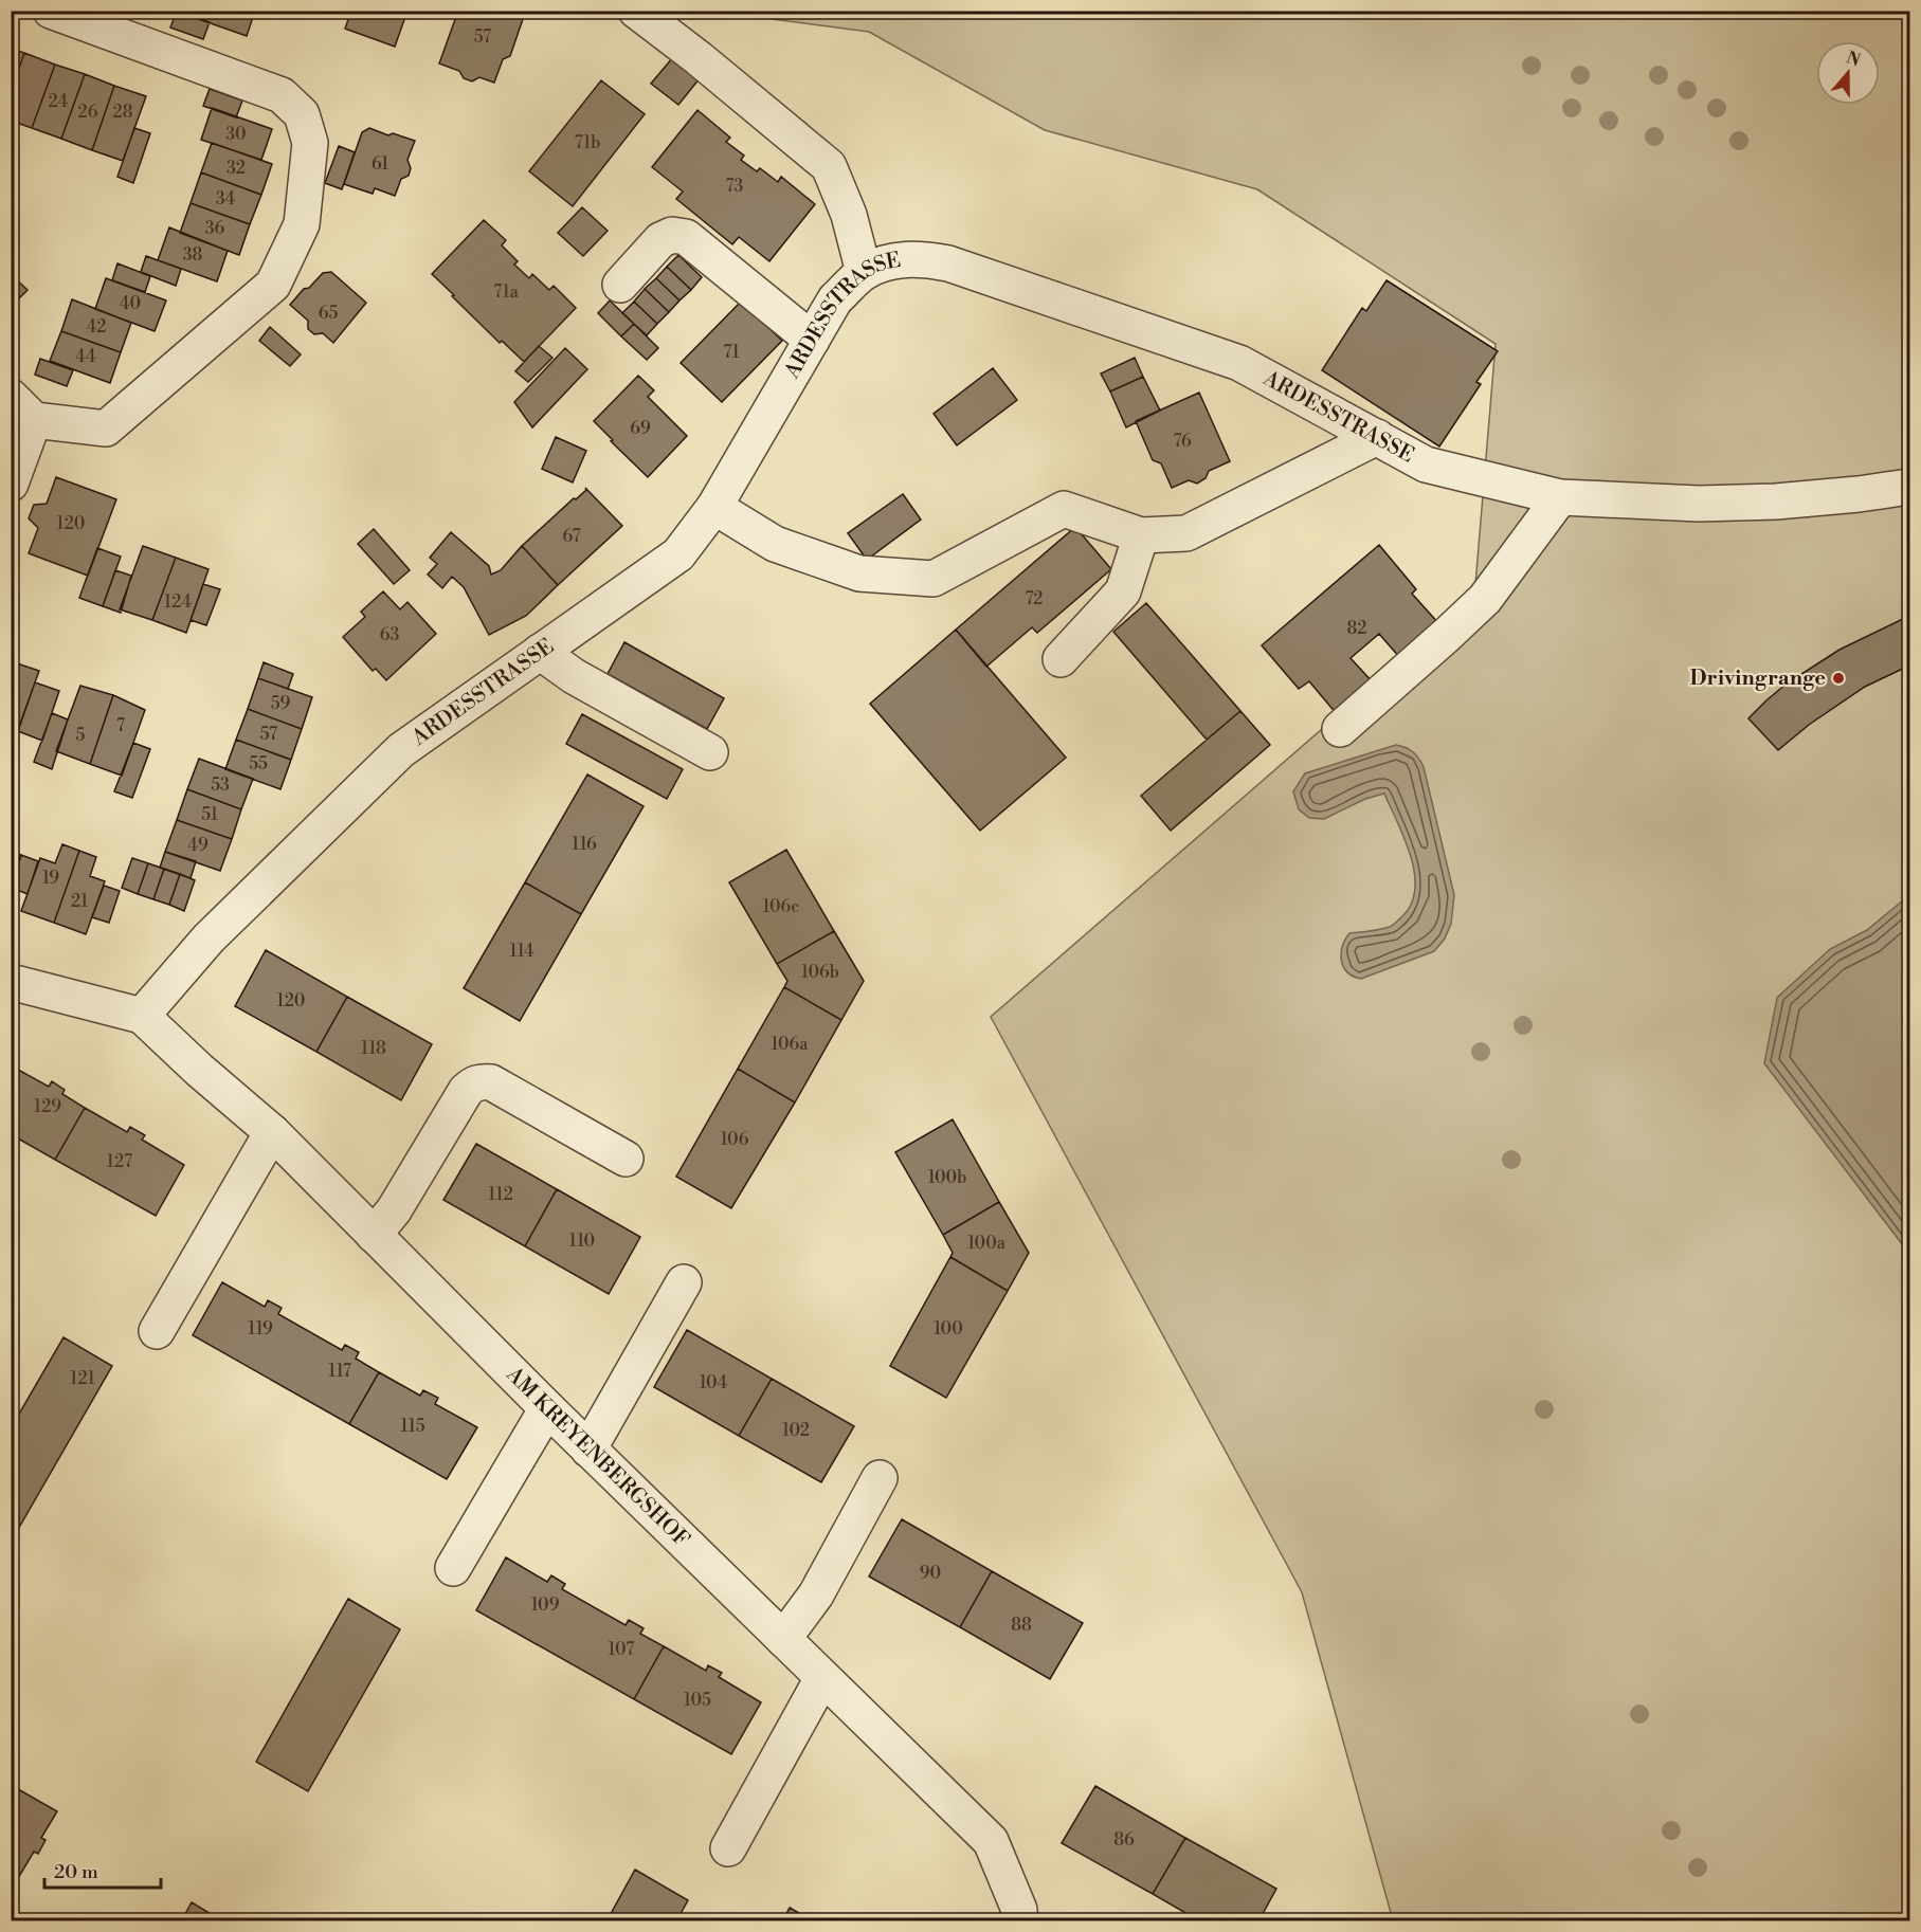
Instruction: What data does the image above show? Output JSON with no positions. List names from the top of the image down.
{
  "streets": {
    "street": ["ARDESSTRASSE", "AM KREYENBERGSHOF"]
  },
  "crossings": [
    ["ARDESSTRASSE", "AM KREYENBERGSHOF"]
  ],
  "places": ["Drivingrange"],
  "house_numbers": [
    "57",
    "24",
    "26",
    "28",
    "30",
    "71b",
    "61",
    "32",
    "73",
    "34",
    "36",
    "38",
    "71a",
    "40",
    "65",
    "42",
    "71",
    "44",
    "69",
    "76",
    "120",
    "67",
    "72",
    "124",
    "82",
    "63",
    "59",
    "7",
    "57",
    "5",
    "55",
    "53",
    "51",
    "116",
    "49",
    "19",
    "21",
    "106c",
    "114",
    "106b",
    "120",
    "106a",
    "118",
    "129",
    "106",
    "127",
    "100b",
    "112",
    "110",
    "100a",
    "119",
    "100",
    "117",
    "121",
    "104",
    "115",
    "102",
    "90",
    "109",
    "88",
    "107",
    "105",
    "86"
  ],
  "scale_bar": "20 m",
  "north": "top"
}
